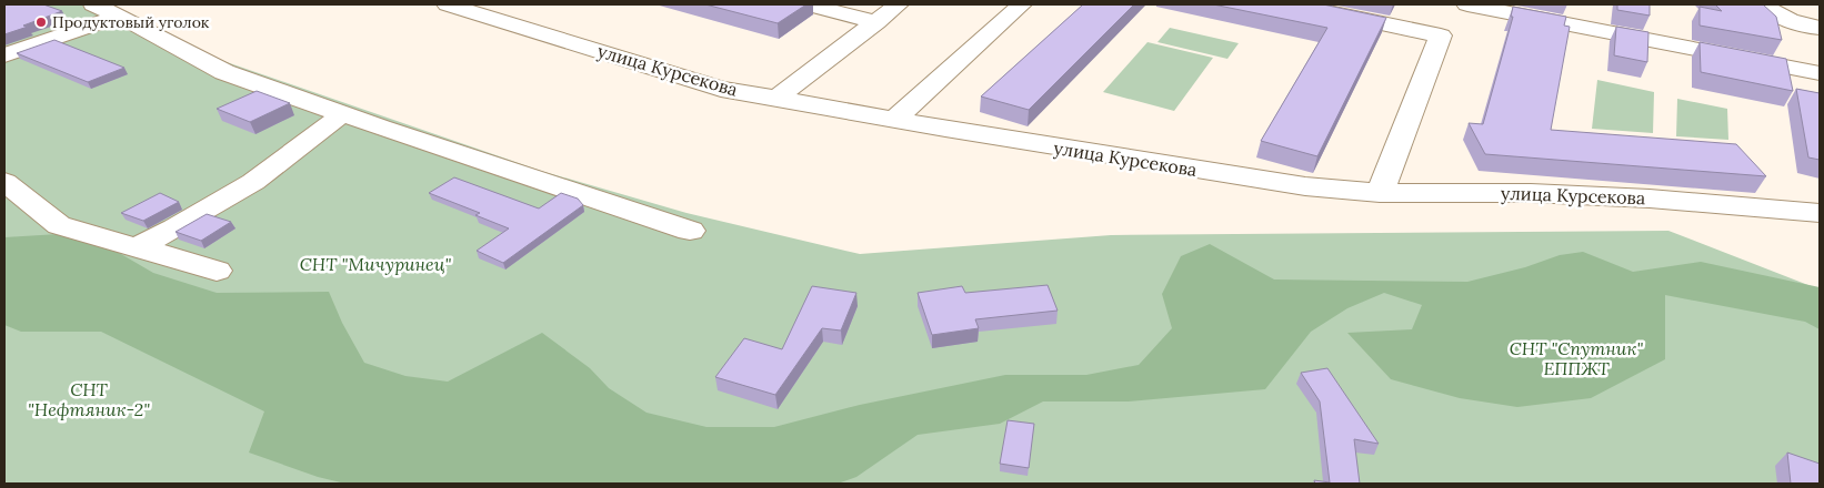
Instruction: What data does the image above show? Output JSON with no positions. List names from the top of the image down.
{
  "streets": {
    "street": ["улица Курсекова"]
  },
  "parks": ["СНТ \"Мичуринец\"", "СНТ \"Спутник\" ЕППЖТ", "СНТ \"Нефтяник-2\""],
  "places": ["Продуктовый уголок"]
}
